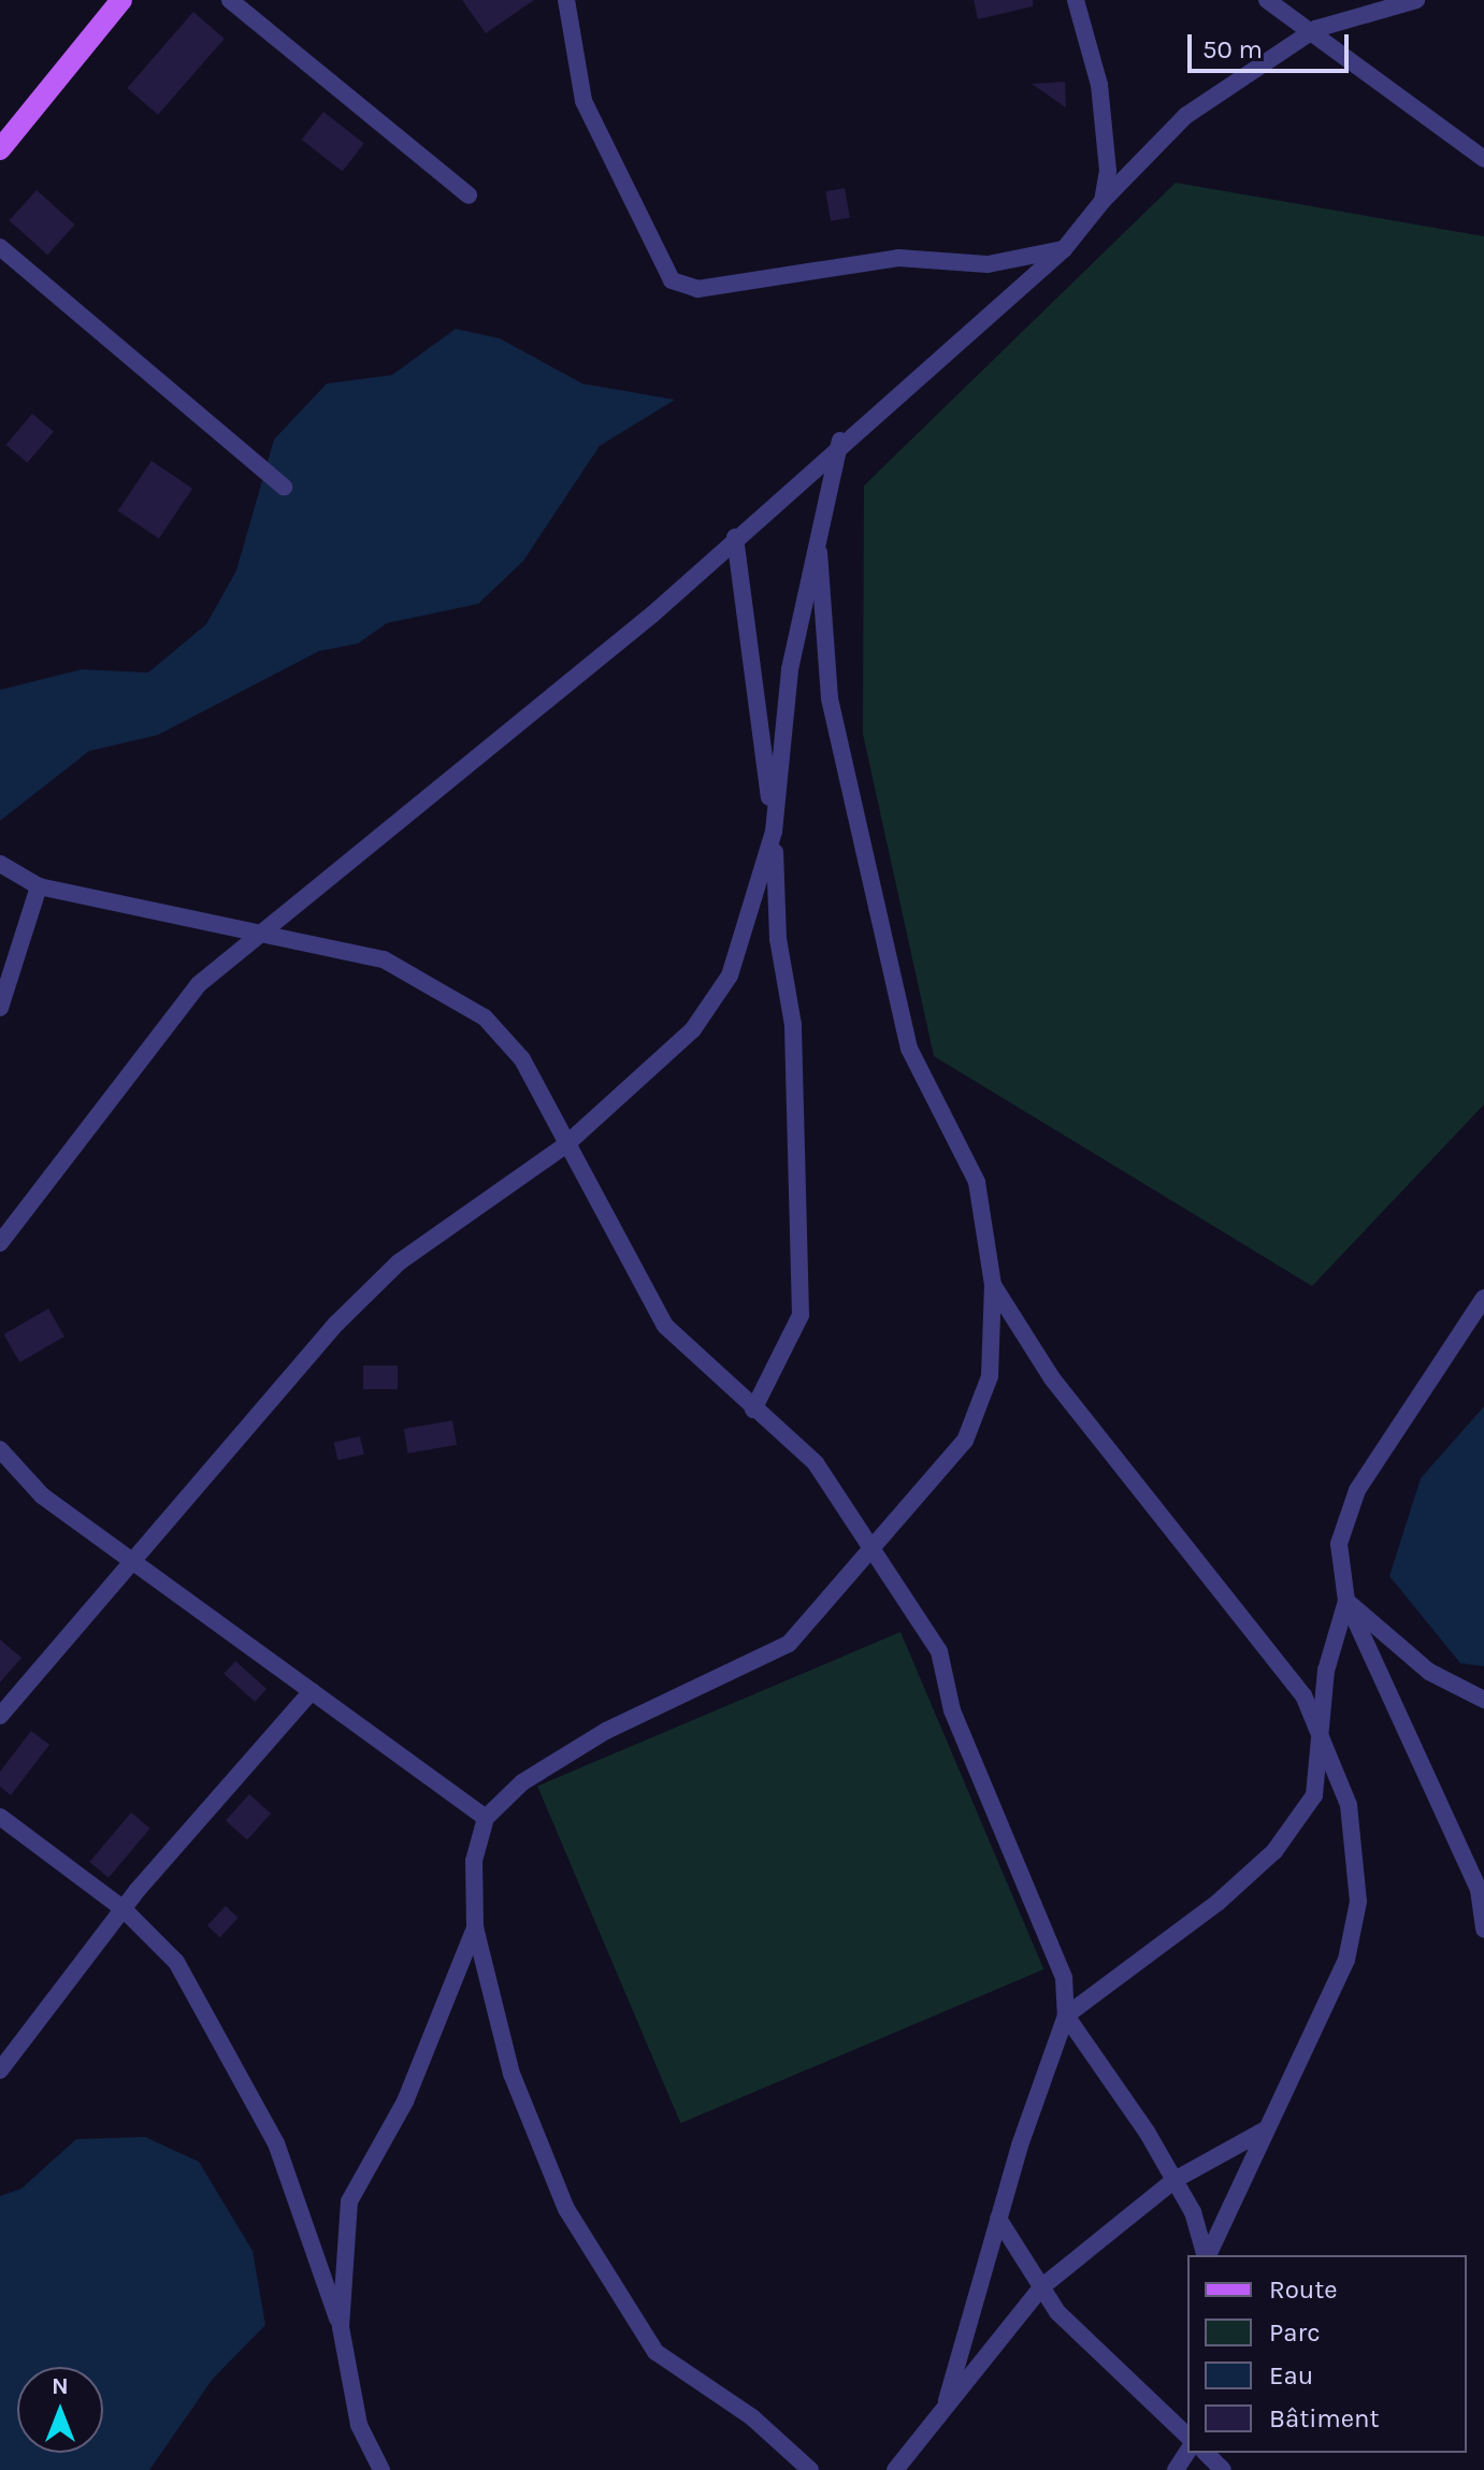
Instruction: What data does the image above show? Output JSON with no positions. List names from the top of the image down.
{
  "legend": [
    "Route",
    "Parc",
    "Eau",
    "Bâtiment"
  ],
  "scale_bar": "50 m",
  "north": "top"
}
